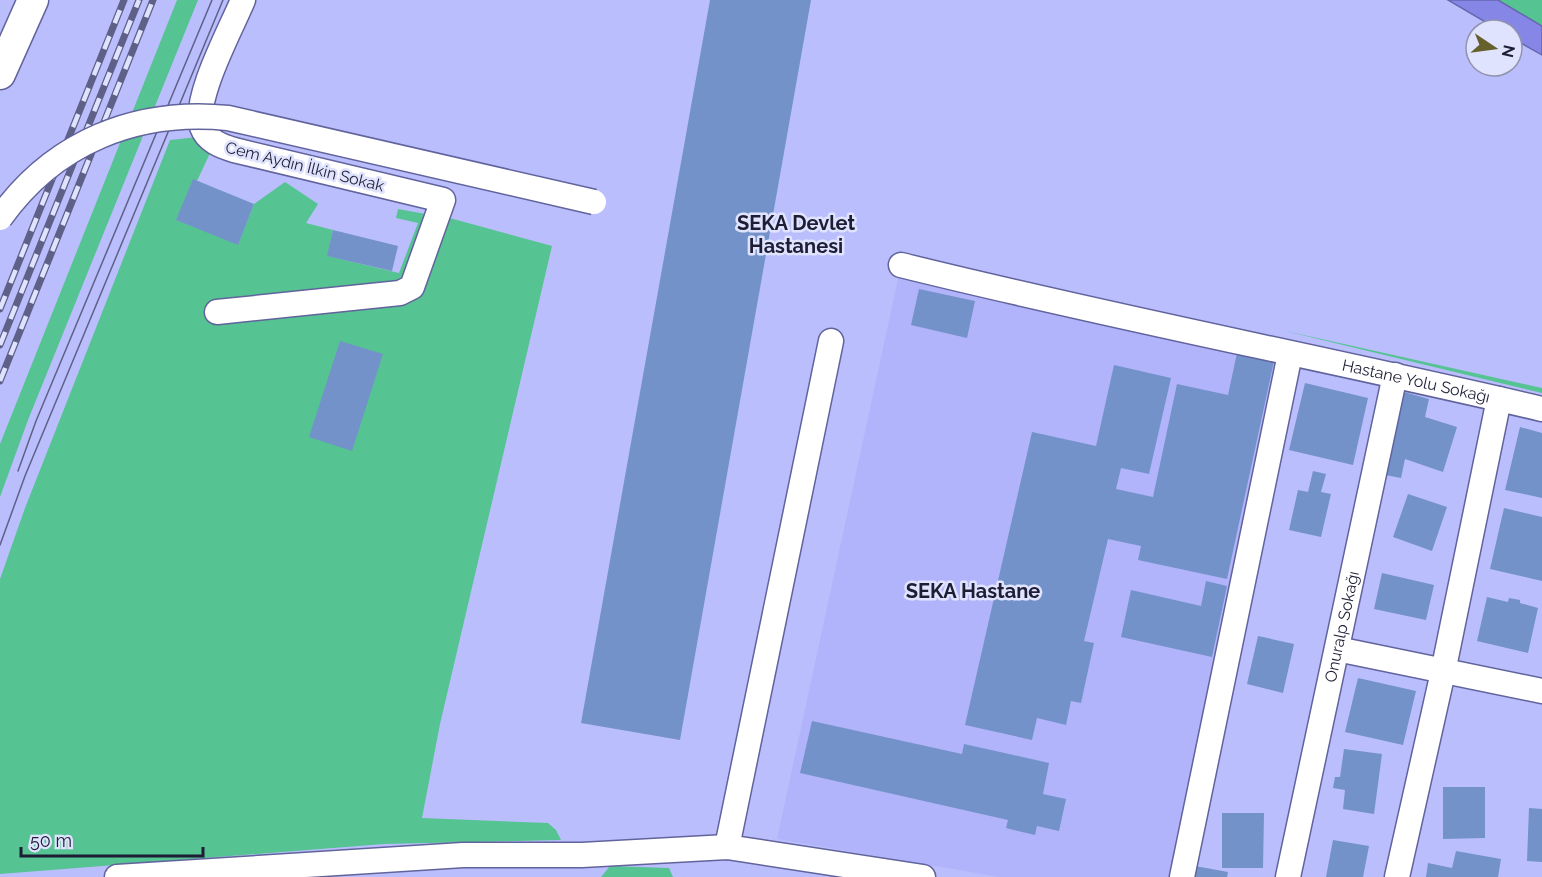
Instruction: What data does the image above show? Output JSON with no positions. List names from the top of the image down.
{
  "streets": {
    "street": ["Cem Aydın İlkin Sokak", "Hastane Yolu Sokağı", "Onuralp Sokağı"]
  },
  "crossings": [
    ["Hastane Yolu Sokağı", "Onuralp Sokağı"]
  ],
  "districts": ["SEKA Devlet Hastanesi", "SEKA Hastane"],
  "scale_bar": "50 m",
  "north": "right"
}
